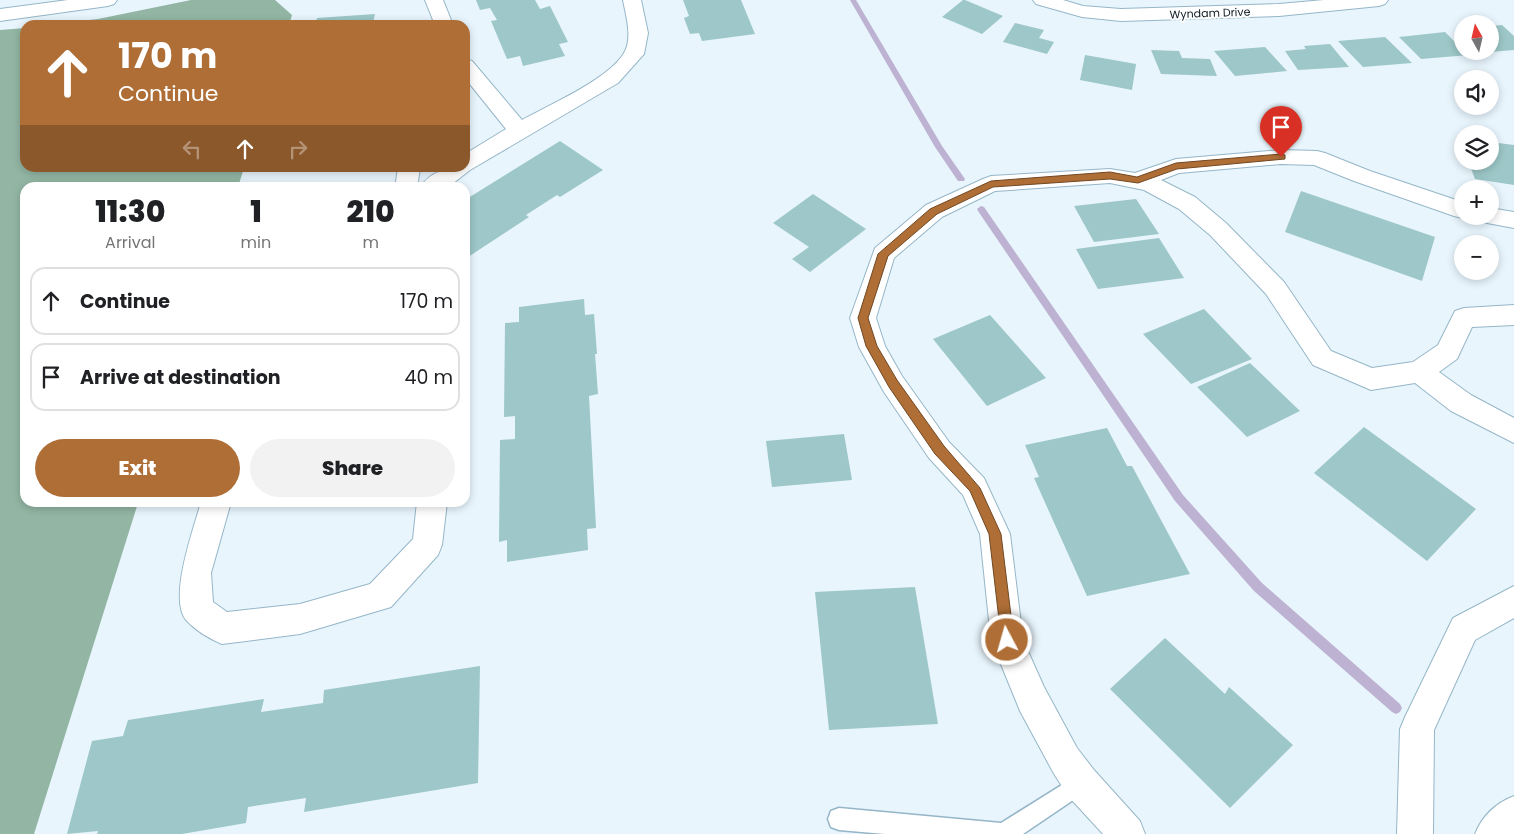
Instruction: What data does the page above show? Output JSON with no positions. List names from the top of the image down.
{
  "streets": {
    "street": ["Wyndam Drive"]
  },
  "north": "top",
  "page": {
    "map_buttons": ["+", "−"],
    "turn": ["170 m", "Continue"],
    "eta": [
      "11:30",
      "Arrival",
      "1",
      "min",
      "210",
      "m"
    ],
    "list": [
      {
        "name": "Continue",
        "value": "170 m"
      },
      {
        "name": "Arrive at destination",
        "value": "40 m"
      }
    ],
    "buttons": ["Exit", "Share"]
  }
}
